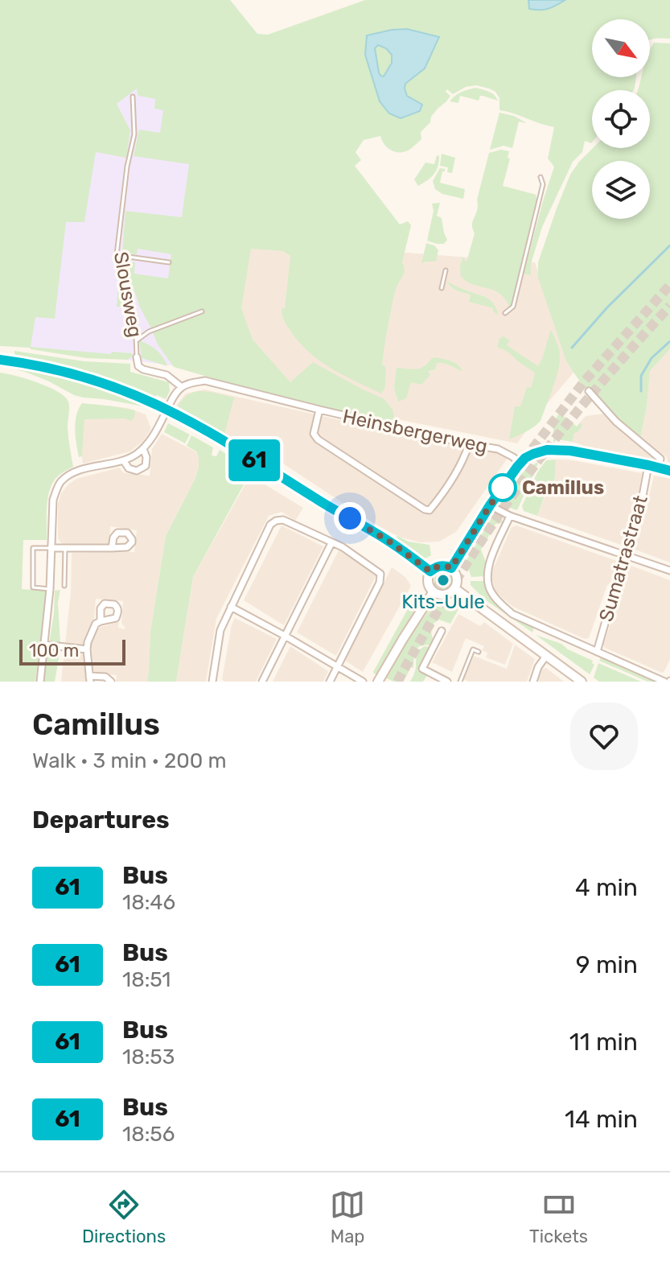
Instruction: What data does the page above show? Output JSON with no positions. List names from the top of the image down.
{
  "streets": {
    "street": ["Slousweg", "Heinsbergerweg", "Sumatrastraat"]
  },
  "crossings": [
    ["Slousweg", "Heinsbergerweg"]
  ],
  "places": ["Camillus", "Kits-Uule"],
  "lines": ["bus line 61"],
  "scale_bar": "100 m",
  "north": "bottom right",
  "page": {
    "on_map": "61",
    "scale": "100 m",
    "heading": [
      ["Camillus", "Walk · 3 min · 200 m"],
      "Departures"
    ],
    "list": [
      {
        "mark": "61",
        "name": "Bus",
        "note": "18:46",
        "value": "4 min"
      },
      {
        "mark": "61",
        "name": "Bus",
        "note": "18:51",
        "value": "9 min"
      },
      {
        "mark": "61",
        "name": "Bus",
        "note": "18:53",
        "value": "11 min"
      },
      {
        "mark": "61",
        "name": "Bus",
        "note": "18:56",
        "value": "14 min"
      }
    ],
    "tabs": ["Directions", "Map", "Tickets"]
  }
}
